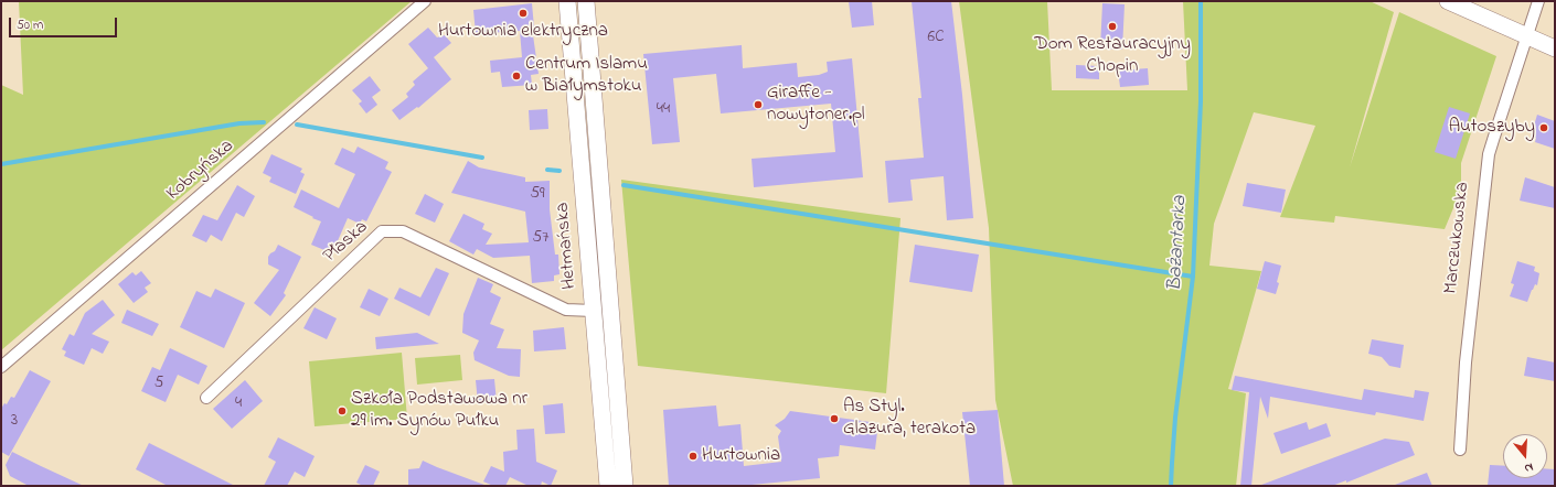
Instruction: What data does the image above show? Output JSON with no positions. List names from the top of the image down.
{
  "streets": {
    "main road": ["Hetmańska"],
    "street": ["Kobryńska", "Marczukowska", "Płaska"]
  },
  "crossings": [
    ["Płaska", "Hetmańska"]
  ],
  "water": ["Bażantarka"],
  "places": [
    "Hurtownia elektryczna",
    "Dom Restauracyjny Chopin",
    "Centrum Islamu w Białymstoku",
    "Giraffe - nowytoner.pl",
    "Autoszyby",
    "Szkoła Podstawowa nr 29 im. Synów Pułku",
    "As Styl. Glazura, terakota",
    "Hurtownia"
  ],
  "house_numbers": [
    "6C",
    "44",
    "59",
    "57",
    "5",
    "4",
    "3"
  ],
  "scale_bar": "50 m",
  "north": "bottom"
}
